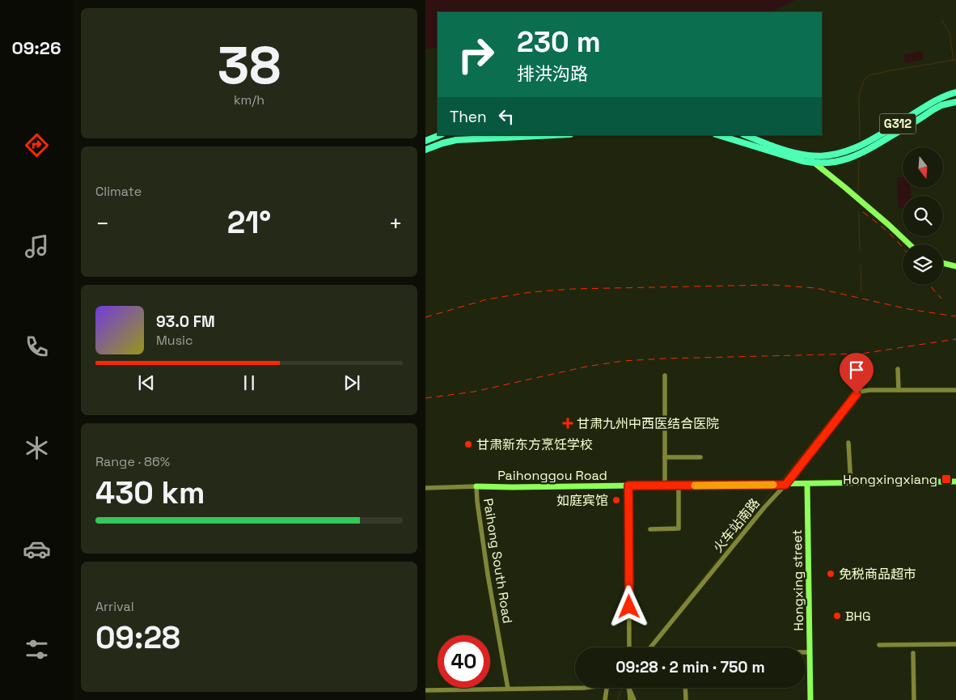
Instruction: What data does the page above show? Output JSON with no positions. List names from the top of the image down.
{
  "streets": {
    "highway": ["G312"],
    "main road": ["Paihonggou Road", "Hongxing street"],
    "street": ["火车站南路", "Paihong South Road"]
  },
  "crossings": [
    ["Paihonggou Road", "火车站南路"],
    ["Paihonggou Road", "Paihong South Road"],
    ["Paihonggou Road", "Hongxing street"]
  ],
  "places": {
    "health": ["甘肃九州中西医结合医院"],
    "other": [
      "甘肃新东方烹饪学校",
      "如庭宾馆",
      "免税商品超市",
      "BHG"
    ],
    "transit": ["Hongxingxiang"]
  },
  "north": "bottom",
  "page": {
    "tabs": "09:26",
    "tile": [
      ["38", "km/h"],
      "Climate",
      ["Range · 86%", "430 km"],
      ["Arrival", "09:28"]
    ],
    "turn": ["230 m", "排洪沟路"],
    "then": "Then",
    "heat": ["−", "21°", "+"],
    "song": ["93.0 FM", "Music"],
    "limit": "40",
    "trip": "09:28 · 2 min · 750 m"
  }
}
